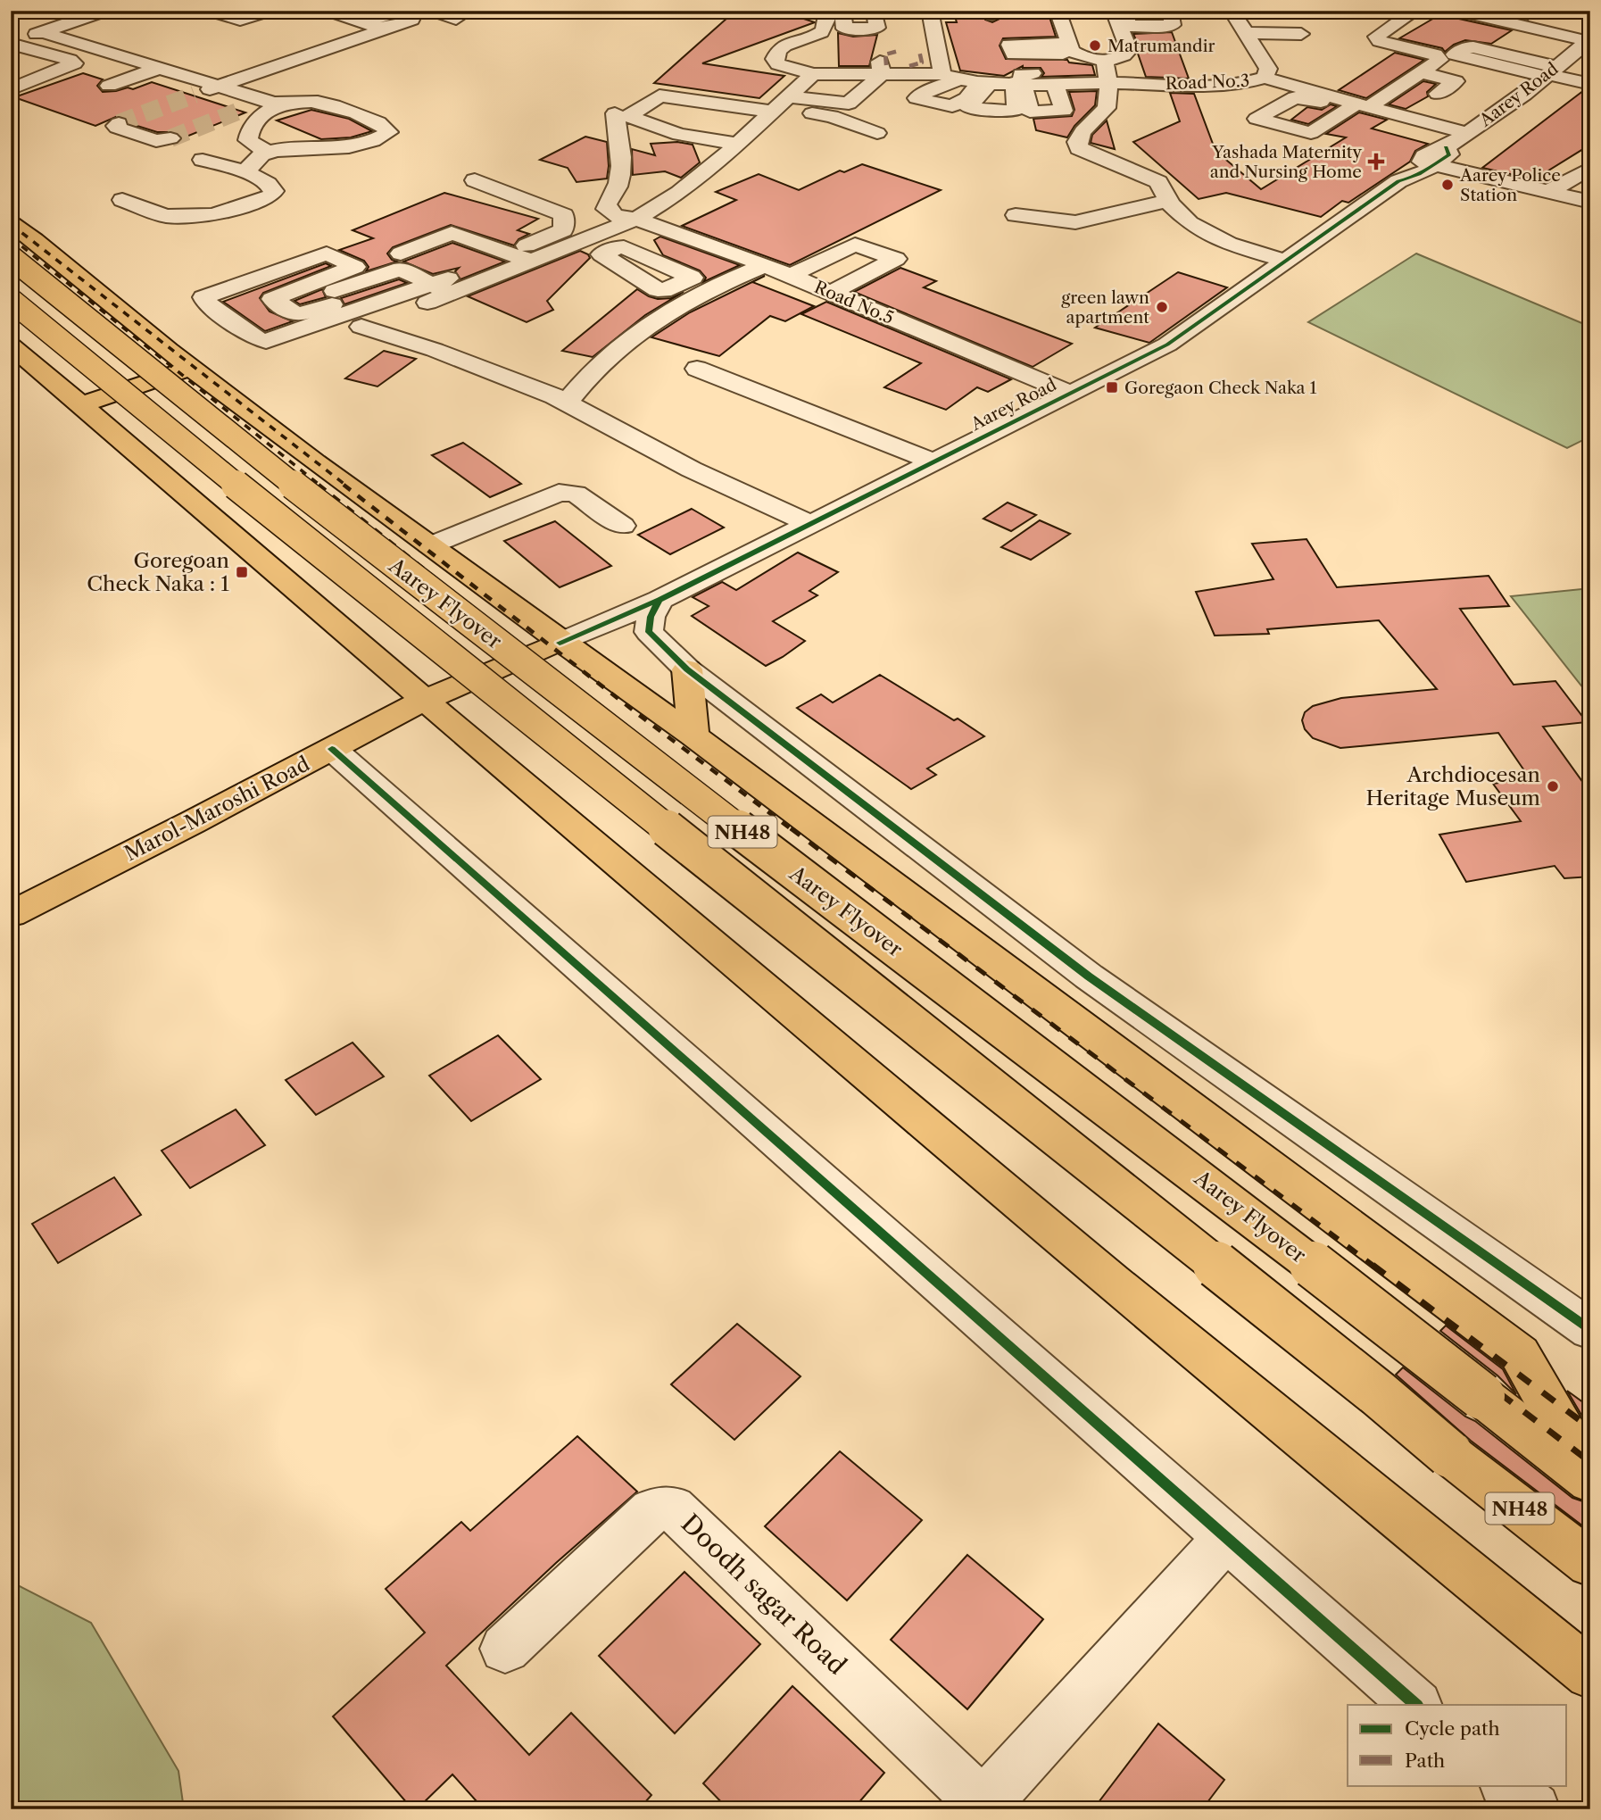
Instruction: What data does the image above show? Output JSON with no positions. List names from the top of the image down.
{
  "streets": {
    "main road": ["Aarey Flyover", "Marol-Maroshi Road", "NH48"],
    "street": [
      "Road No.3",
      "Aarey Road",
      "Road No.5",
      "Doodh sagar Road"
    ]
  },
  "crossings": [
    ["Aarey Road", "Road No.5"],
    ["Aarey Road", "Marol-Maroshi Road"]
  ],
  "places": {
    "other": [
      "Matrumandir",
      "Aarey Police Station",
      "green lawn apartment",
      "Archdiocesan Heritage Museum"
    ],
    "health": ["Yashada Maternity and Nursing Home"],
    "transit": ["Goregaon Check Naka 1", "Goregoan Check Naka : 1"]
  },
  "legend": ["Cycle path", "Path"]
}
